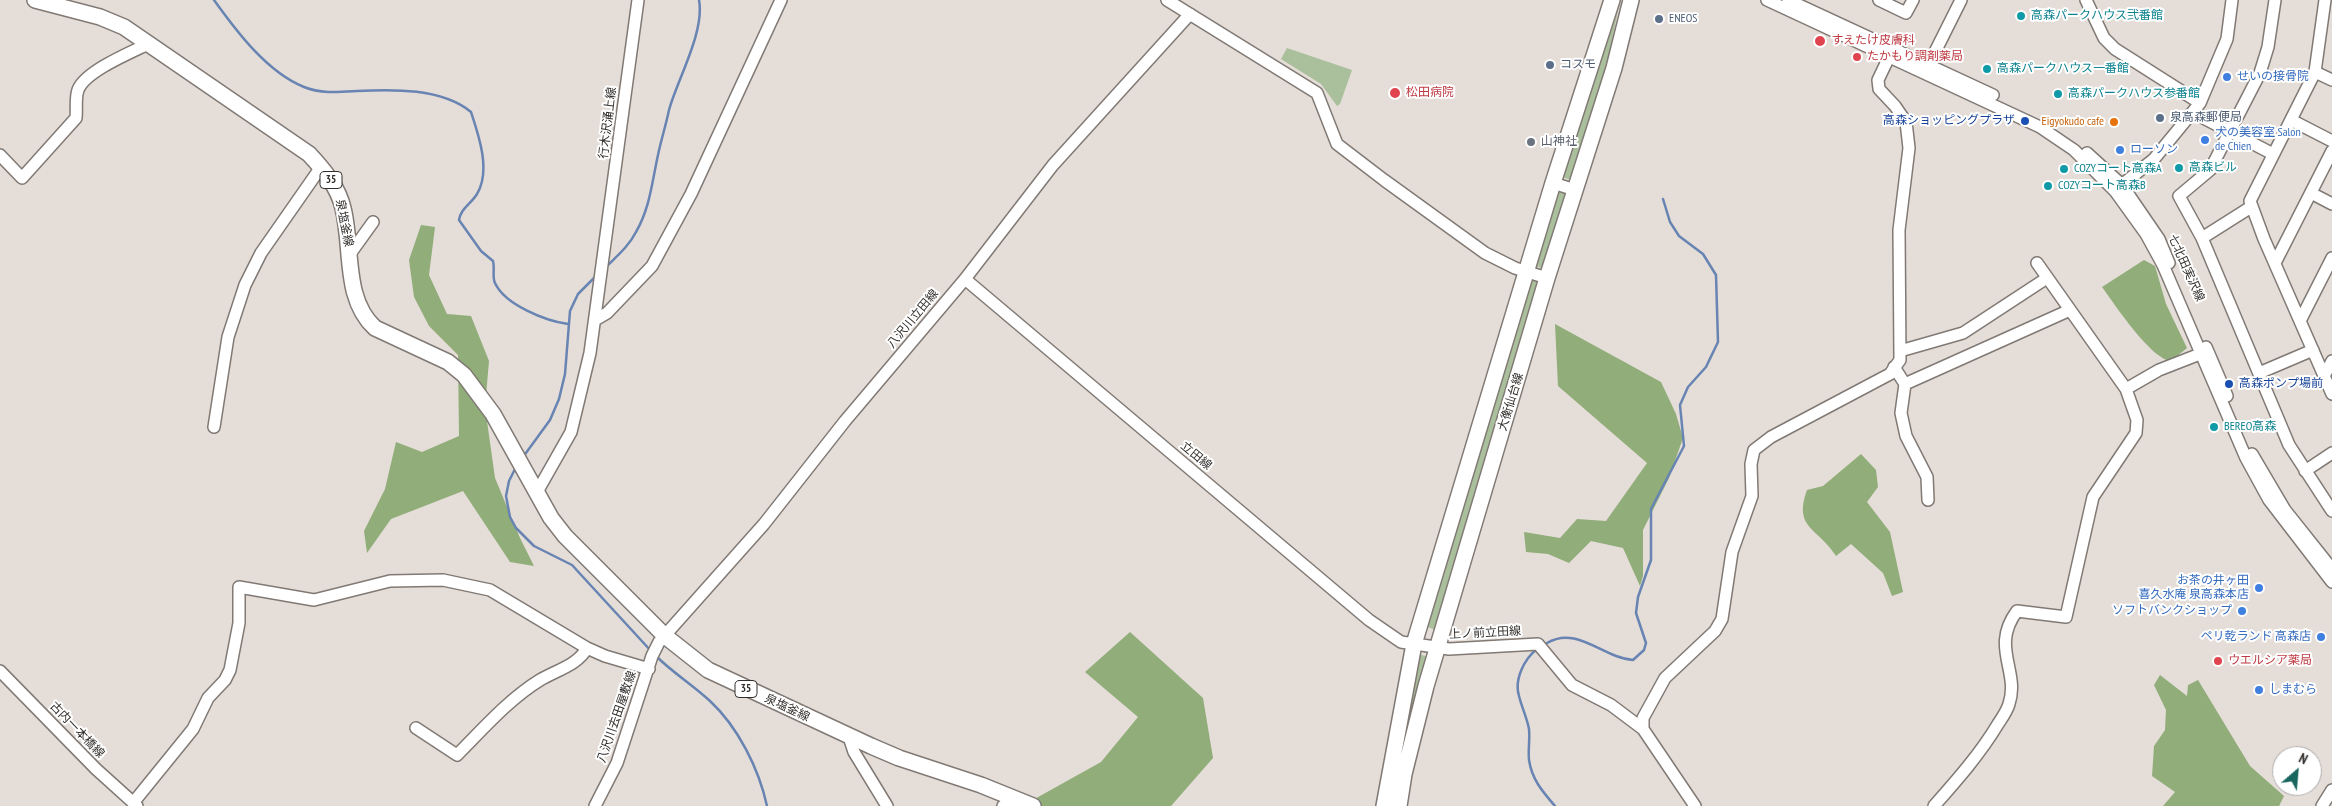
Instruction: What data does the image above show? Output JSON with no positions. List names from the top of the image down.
{
  "streets": {
    "main road": ["35", "泉塩釜線", "大衡仙台線"],
    "street": [
      "行木沢涌上線",
      "七北田実沢線",
      "八沢川立田線",
      "立田線",
      "上ノ前立田線",
      "八沢川去田屋敷線",
      "古内一本橋線"
    ]
  },
  "crossings": [
    ["行木沢涌上線", "泉塩釜線"],
    ["泉塩釜線", "八沢川立田線"],
    ["八沢川立田線", "立田線"],
    ["八沢川立田線", "八沢川去田屋敷線"],
    ["大衡仙台線", "立田線"],
    ["大衡仙台線", "上ノ前立田線"],
    ["立田線", "上ノ前立田線"]
  ],
  "places": [
    "高森パークハウス弐番館",
    "ENEOS",
    "すえたけ皮膚科",
    "たかもり調剤薬局",
    "コスモ",
    "高森パークハウス一番館",
    "せいの接骨院",
    "松田病院",
    "高森パークハウス参番館",
    "泉高森郵便局",
    "高森ショッピングプラザ",
    "Eigyokudo cafe",
    "犬の美容室 Salon de Chien",
    "山神社",
    "ローソン",
    "高森ビル",
    "COZYコート高森A",
    "COZYコート高森B",
    "高森ポンプ場前",
    "BEREO高森",
    "お茶の井ヶ田 喜久水庵 泉高森本店",
    "ソフトバンクショップ",
    "ペリ乾ランド 高森店",
    "ウエルシア薬局",
    "しまむら"
  ],
  "north": "top right"
}
